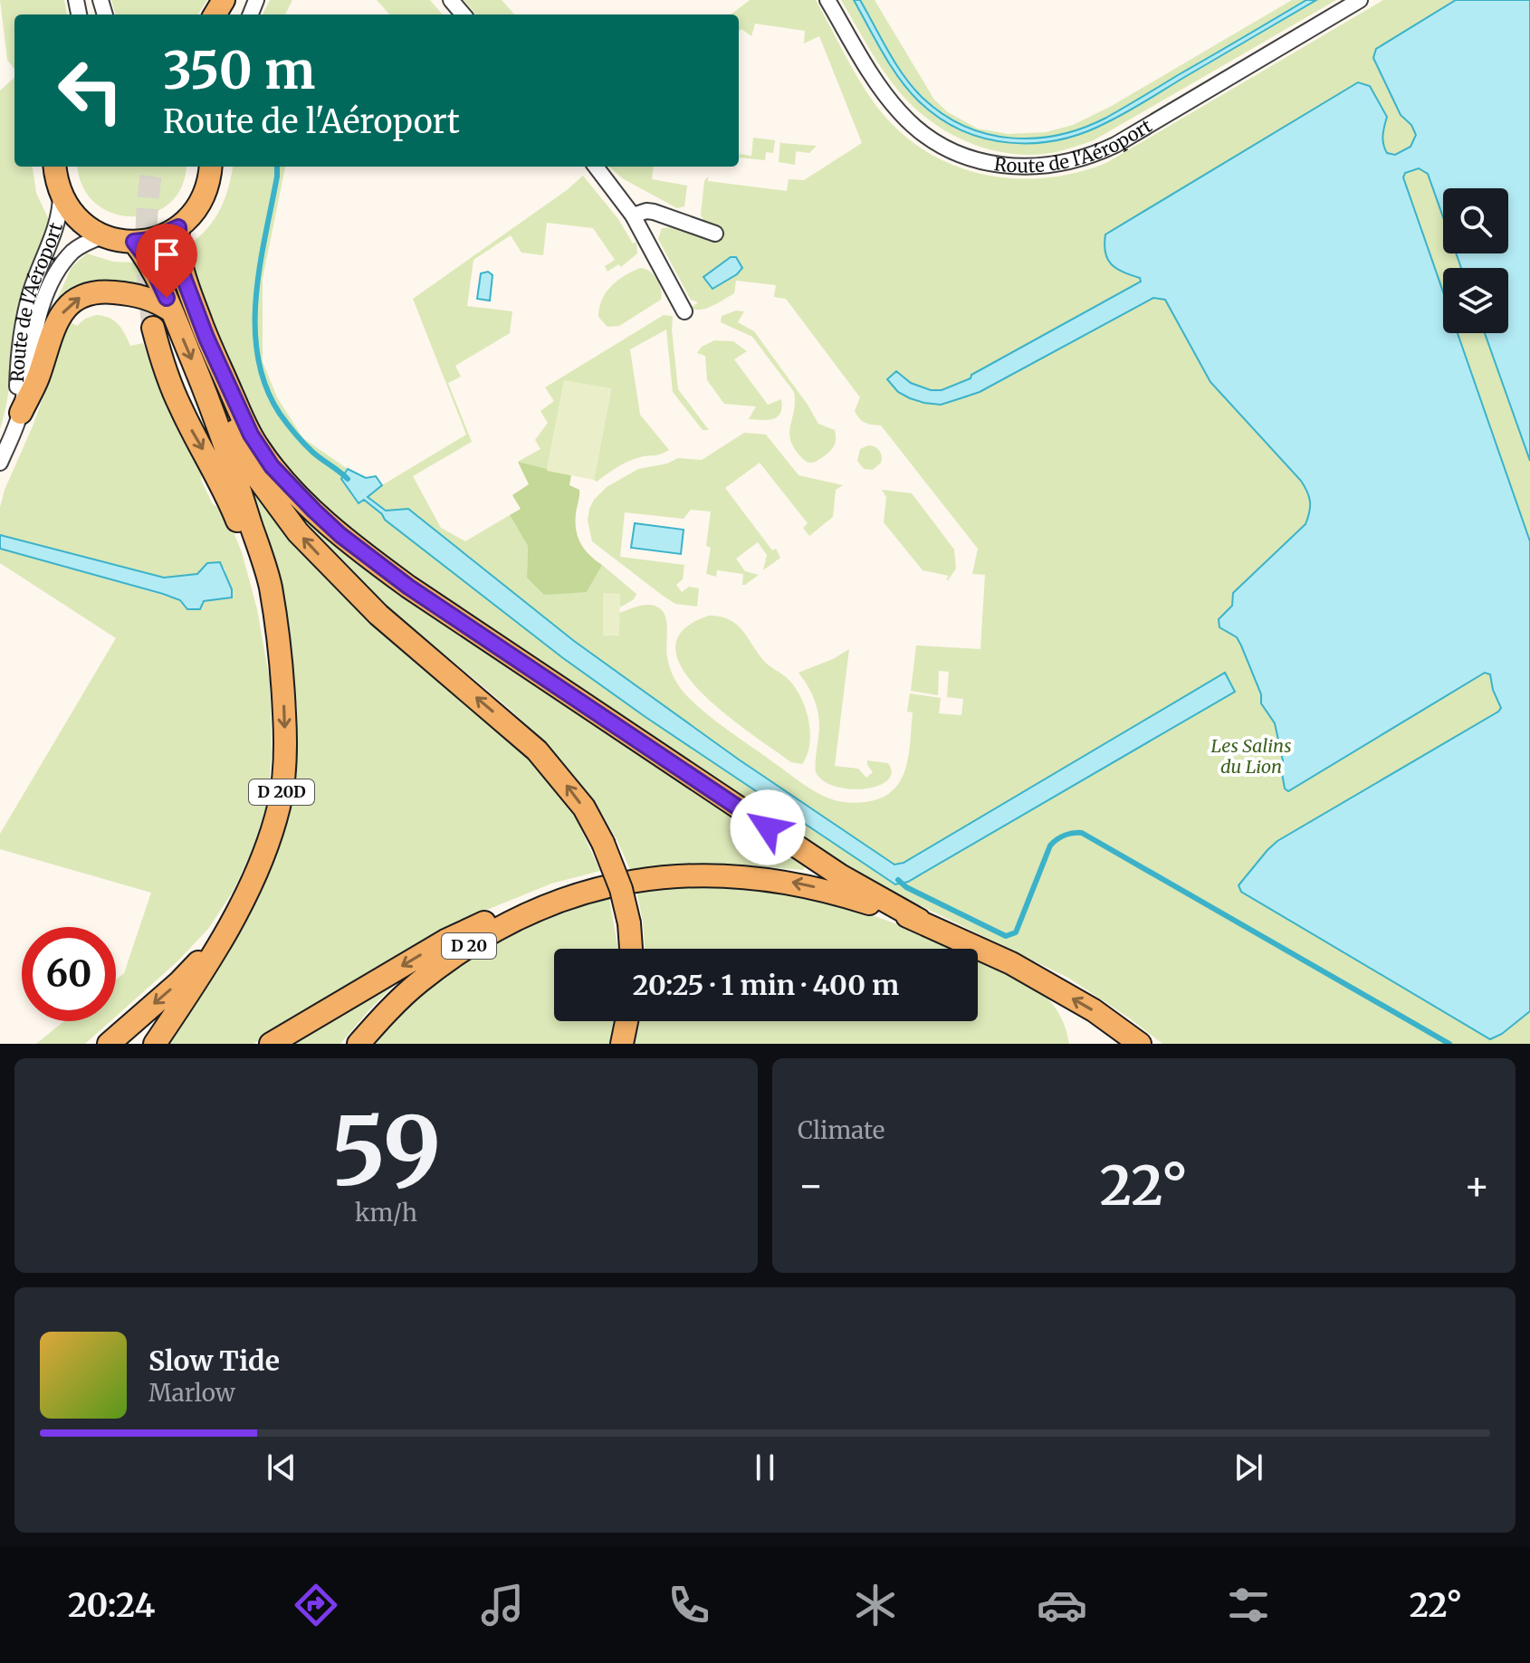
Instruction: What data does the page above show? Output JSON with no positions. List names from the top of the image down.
{
  "streets": {
    "main road": ["Route de l'Aéroport", "D 20D", "D 20"]
  },
  "crossings": [
    ["Route de l'Aéroport", "D 20D"]
  ],
  "parks": ["Les Salins du Lion"],
  "page": {
    "turn": ["350 m", "Route de l'Aéroport"],
    "limit": "60",
    "trip": "20:25 · 1 min · 400 m",
    "tile": [
      ["59", "km/h"],
      "Climate"
    ],
    "heat": ["−", "22°", "+"],
    "song": ["Slow Tide", "Marlow"],
    "tabs": ["20:24", "22°"]
  }
}
